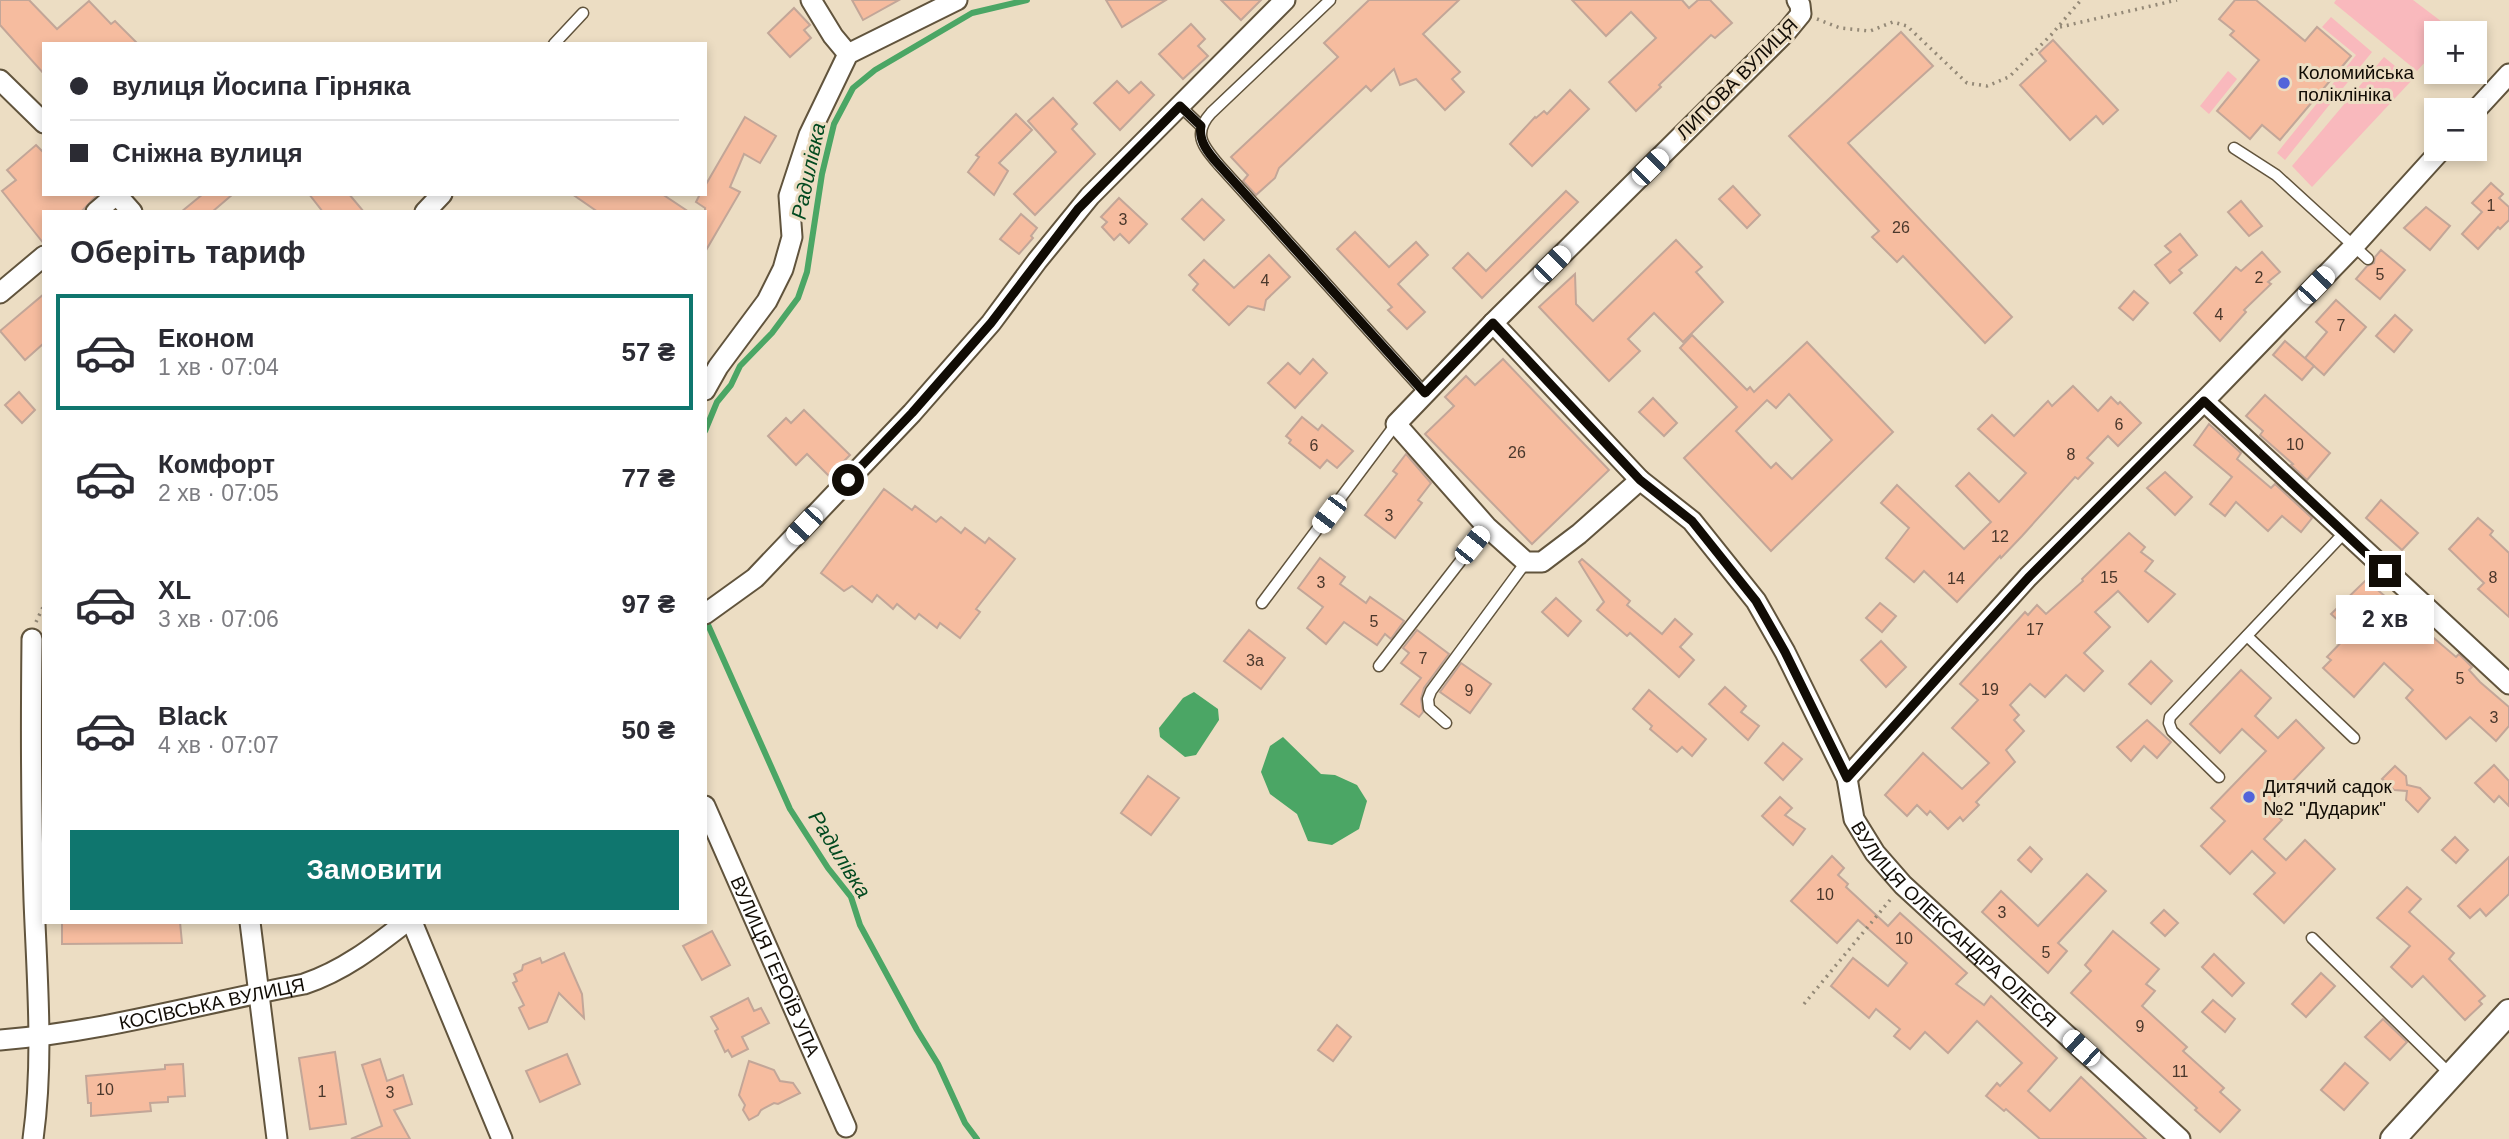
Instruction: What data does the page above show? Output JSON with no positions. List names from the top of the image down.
{
  "streets": {
    "street": [
      "ЛИПОВА ВУЛИЦЯ",
      "ВУЛИЦЯ ОЛЕКСАНДРА ОЛЕСЯ",
      "ВУЛИЦЯ ГЕРОЇВ УПА",
      "КОСІВСЬКА ВУЛИЦЯ"
    ]
  },
  "water": ["Радилівка"],
  "places": ["Коломийська поліклініка", "Дитячий садок №2 \"Дударик\""],
  "house_numbers": [
    "1",
    "3",
    "26",
    "5",
    "2",
    "4",
    "4",
    "7",
    "6",
    "10",
    "6",
    "26",
    "8",
    "3",
    "12",
    "15",
    "8",
    "14",
    "3",
    "5",
    "17",
    "7",
    "3а",
    "5",
    "19",
    "9",
    "3",
    "10",
    "3",
    "10",
    "5",
    "9",
    "11",
    "10",
    "1",
    "3"
  ],
  "page": {
    "map_buttons": ["+", "−"],
    "banner": ["вулиця Йосипа Гірняка", "Сніжна вулиця"],
    "heading": "Оберіть тариф",
    "list": [
      {
        "name": "Економ",
        "note": "1 хв · 07:04",
        "value": "57 ₴"
      },
      {
        "name": "Комфорт",
        "note": "2 хв · 07:05",
        "value": "77 ₴"
      },
      {
        "name": "XL",
        "note": "3 хв · 07:06",
        "value": "97 ₴"
      },
      {
        "name": "Black",
        "note": "4 хв · 07:07",
        "value": "50 ₴"
      }
    ],
    "bubble": "2 хв",
    "buttons": "Замовити"
  }
}
